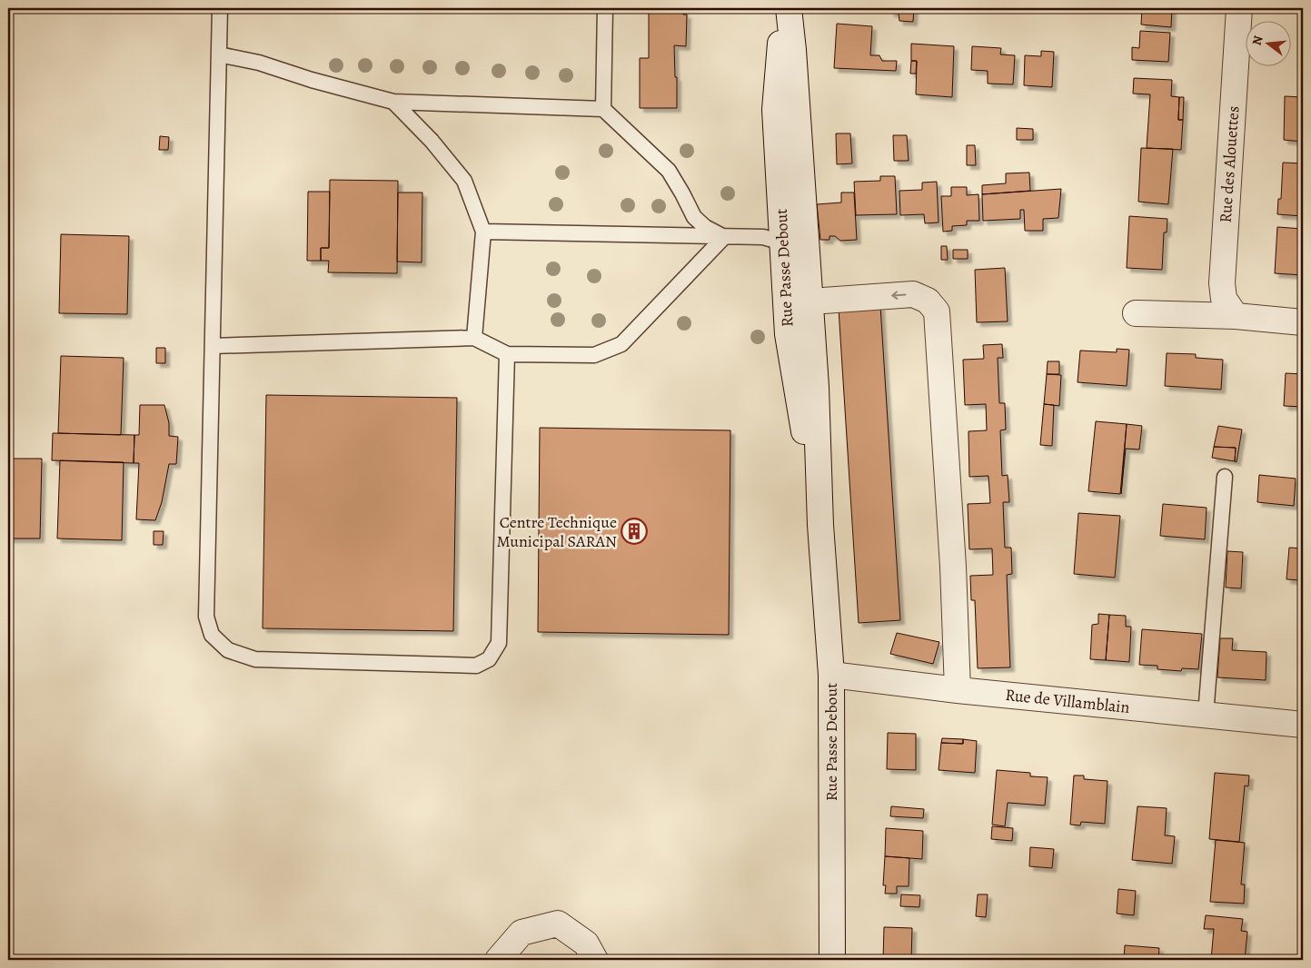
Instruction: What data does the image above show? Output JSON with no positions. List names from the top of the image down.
{
  "streets": {
    "street": ["Rue des Alouettes", "Rue Passe Debout", "Rue de Villamblain"]
  },
  "crossings": [
    ["Rue Passe Debout", "Rue de Villamblain"]
  ],
  "places": {
    "building": ["Centre Technique Municipal SARAN"]
  },
  "north": "left"
}
